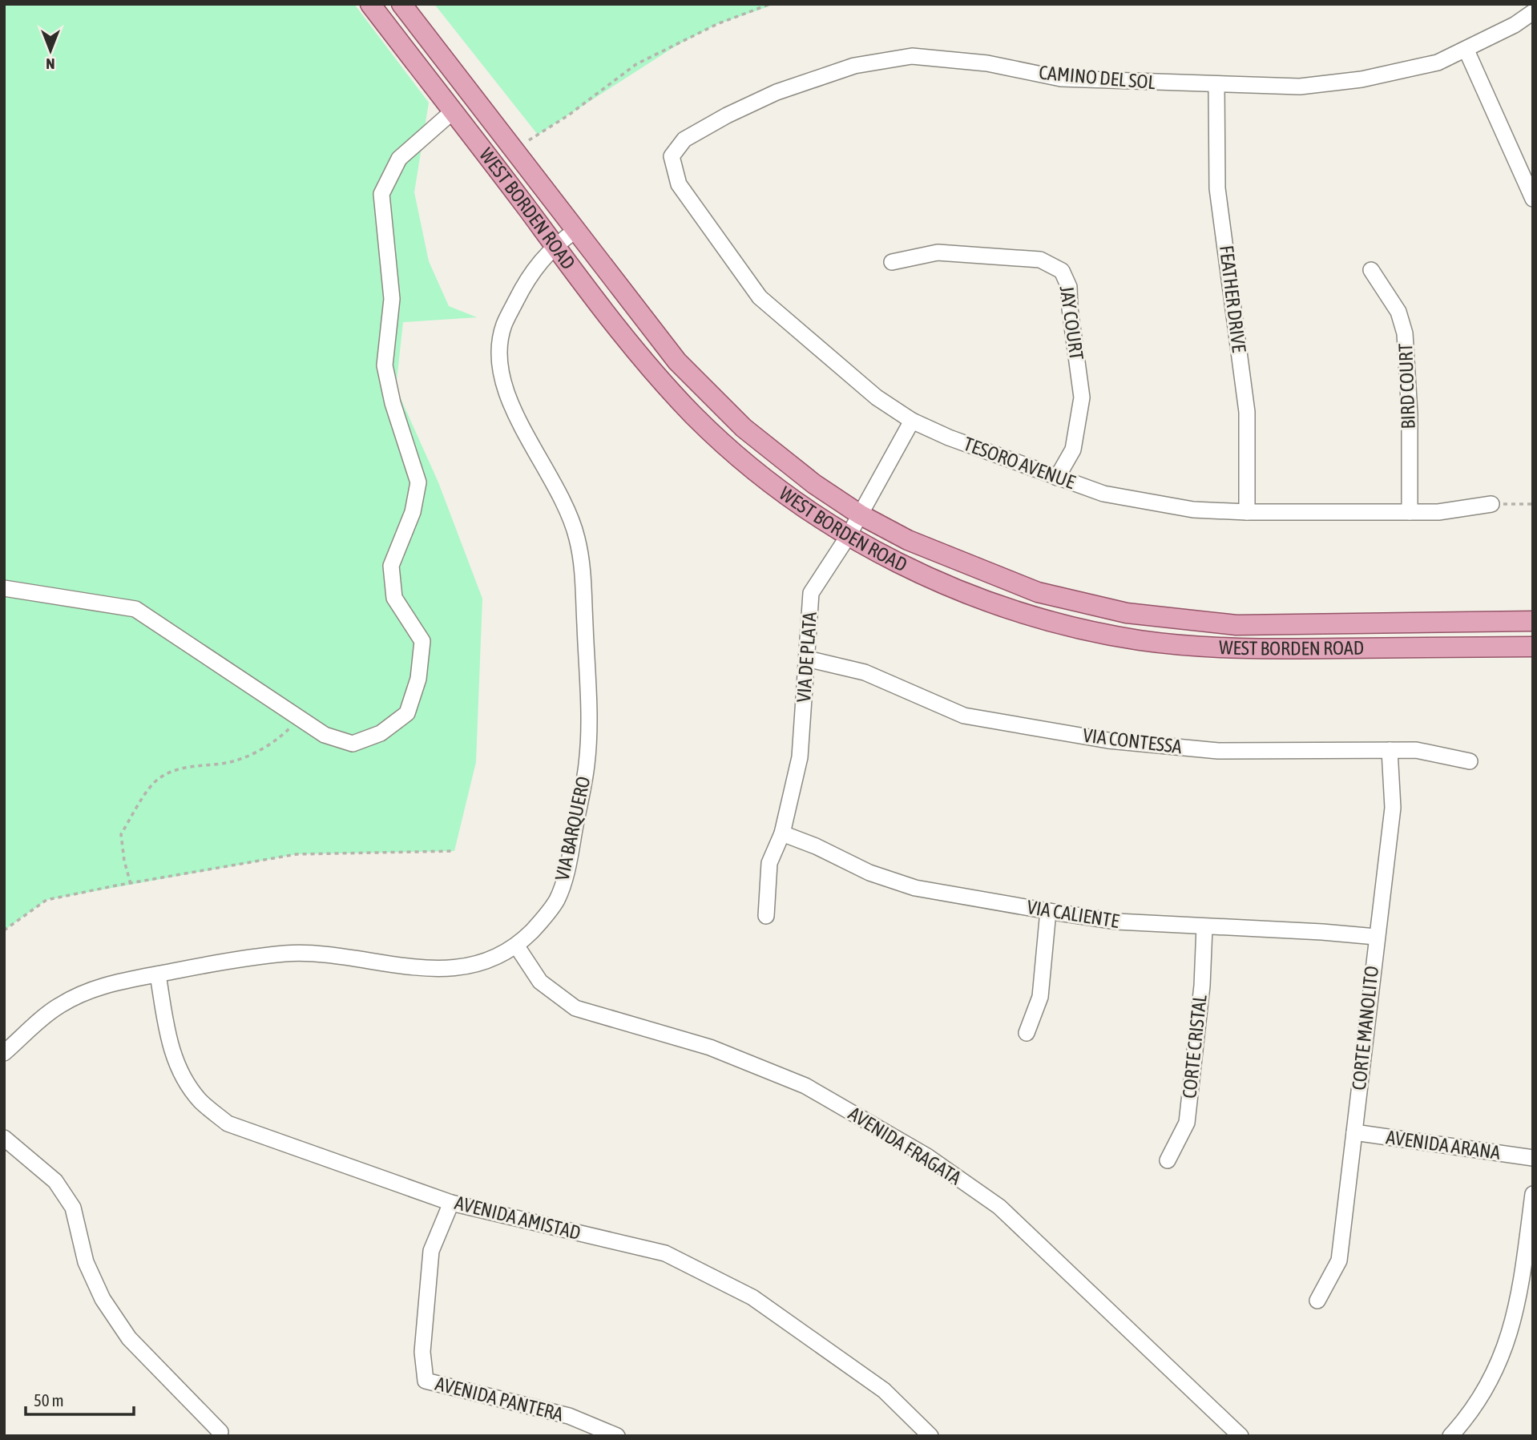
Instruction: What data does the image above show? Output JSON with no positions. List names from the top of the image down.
{
  "streets": {
    "main road": ["WEST BORDEN ROAD"],
    "street": [
      "CAMINO DEL SOL",
      "FEATHER DRIVE",
      "JAY COURT",
      "BIRD COURT",
      "TESORO AVENUE",
      "VIA DE PLATA",
      "VIA CONTESSA",
      "VIA BARQUERO",
      "VIA CALIENTE",
      "CORTE MANOLITO",
      "CORTE CRISTAL",
      "AVENIDA ARANA",
      "AVENIDA FRAGATA",
      "AVENIDA AMISTAD",
      "AVENIDA PANTERA"
    ]
  },
  "crossings": [
    ["CAMINO DEL SOL", "FEATHER DRIVE"],
    ["CAMINO DEL SOL", "TESORO AVENUE"],
    ["WEST BORDEN ROAD", "VIA DE PLATA"],
    ["WEST BORDEN ROAD", "VIA BARQUERO"],
    ["FEATHER DRIVE", "TESORO AVENUE"],
    ["JAY COURT", "TESORO AVENUE"],
    ["BIRD COURT", "TESORO AVENUE"],
    ["TESORO AVENUE", "VIA DE PLATA"],
    ["VIA DE PLATA", "VIA CONTESSA"],
    ["VIA DE PLATA", "VIA CALIENTE"],
    ["VIA CONTESSA", "CORTE MANOLITO"],
    ["VIA BARQUERO", "AVENIDA FRAGATA"],
    ["VIA BARQUERO", "AVENIDA AMISTAD"],
    ["VIA CALIENTE", "CORTE MANOLITO"],
    ["VIA CALIENTE", "CORTE CRISTAL"],
    ["CORTE MANOLITO", "AVENIDA ARANA"],
    ["AVENIDA AMISTAD", "AVENIDA PANTERA"]
  ],
  "scale_bar": "50 m",
  "north": "bottom"
}
